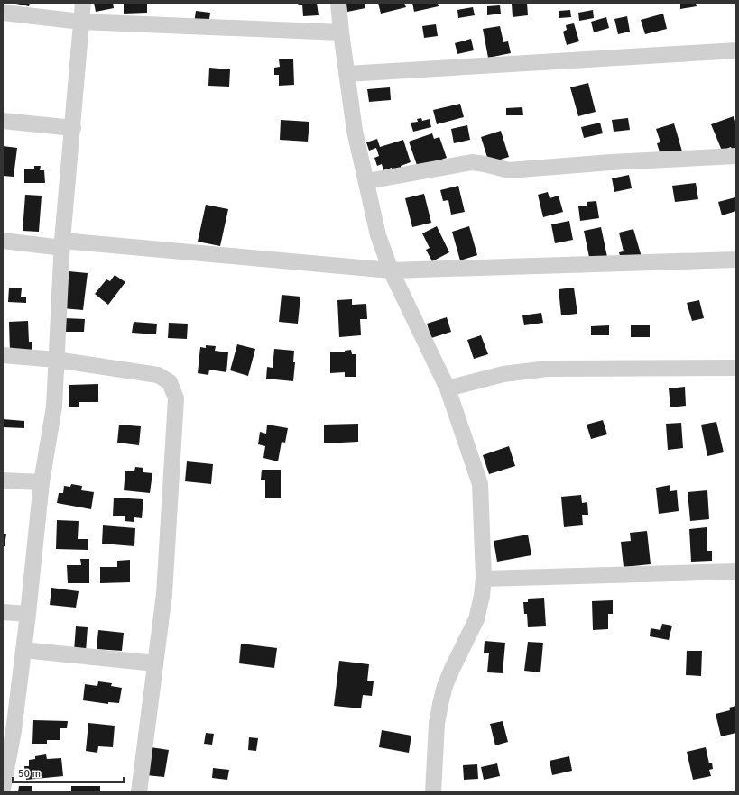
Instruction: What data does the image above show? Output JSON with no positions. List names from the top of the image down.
{
  "scale_bar": "50 m"
}
